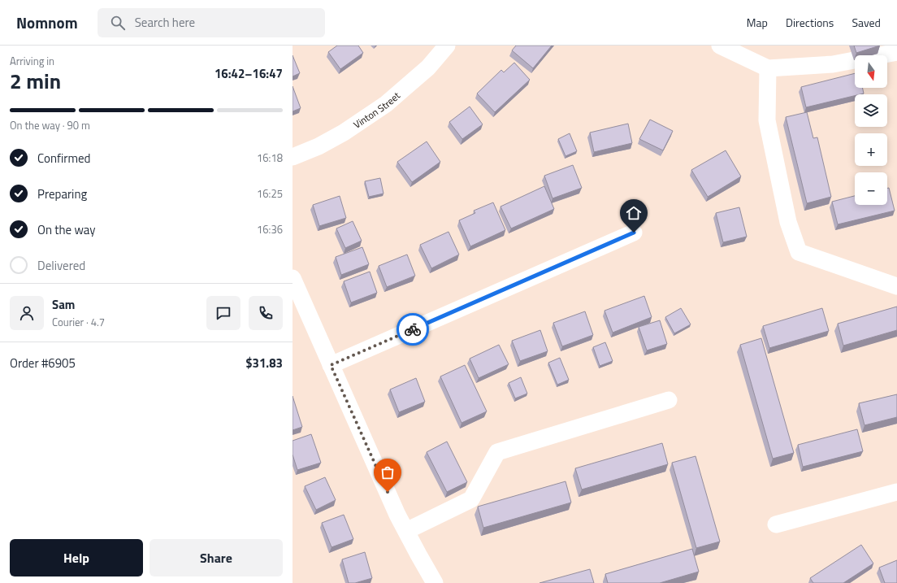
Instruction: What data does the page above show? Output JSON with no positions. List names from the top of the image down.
{
  "streets": {
    "street": ["Vinton Street"]
  },
  "north": "bottom",
  "page": {
    "header": "Nomnom",
    "search": "Search here",
    "nav": ["Map", "Directions", "Saved"],
    "heading": ["2 min", "Arriving in", "16:42–16:47"],
    "panel": [
      "Sam",
      "Courier · 4.7",
      "Order #6905",
      "$31.83"
    ],
    "map_buttons": ["+", "−"],
    "bar": "On the way · 90 m",
    "list": [
      ["Confirmed", "16:18"],
      ["Preparing", "16:25"],
      ["On the way", "16:36"],
      "Delivered"
    ],
    "buttons": ["Help", "Share"]
  }
}
